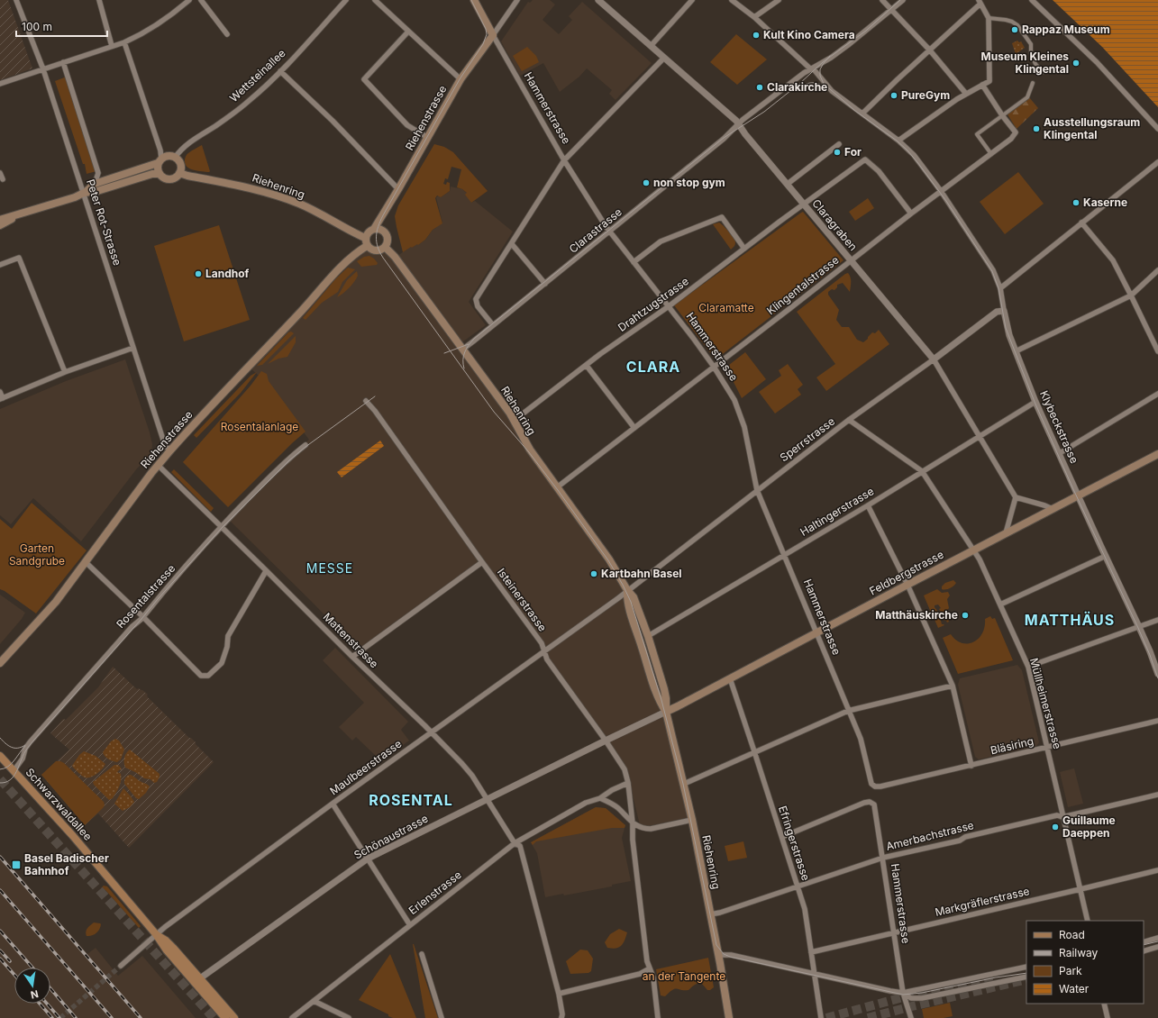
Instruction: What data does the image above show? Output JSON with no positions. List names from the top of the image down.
{
  "streets": {
    "main road": [
      "Hammerstrasse",
      "Riehenstrasse",
      "Riehenring",
      "Feldbergstrasse",
      "Schwarzwaldallee"
    ],
    "street": [
      "Wettsteinallee",
      "Peter Rot-Strasse",
      "Claragraben",
      "Clarastrasse",
      "Klingentalstrasse",
      "Drahtzugstrasse",
      "Klybeckstrasse",
      "Sperrstrasse",
      "Haltingerstrasse",
      "Rosentalstrasse",
      "Isteinerstrasse",
      "Mattenstrasse",
      "Müllheimerstrasse",
      "Bläsiring",
      "Maulbeerstrasse",
      "Amerbachstrasse",
      "Schönaustrasse",
      "Efringerstrasse",
      "Erlenstrasse",
      "Markgräflerstrasse"
    ]
  },
  "crossings": [
    ["Wettsteinallee", "Riehenring"],
    ["Hammerstrasse", "Riehenstrasse"],
    ["Hammerstrasse", "Clarastrasse"],
    ["Hammerstrasse", "Klingentalstrasse"],
    ["Hammerstrasse", "Drahtzugstrasse"],
    ["Hammerstrasse", "Sperrstrasse"],
    ["Hammerstrasse", "Haltingerstrasse"],
    ["Hammerstrasse", "Feldbergstrasse"],
    ["Hammerstrasse", "Bläsiring"],
    ["Hammerstrasse", "Amerbachstrasse"],
    ["Hammerstrasse", "Efringerstrasse"],
    ["Hammerstrasse", "Markgräflerstrasse"],
    ["Riehenstrasse", "Riehenring"],
    ["Riehenstrasse", "Peter Rot-Strasse"],
    ["Riehenstrasse", "Mattenstrasse"],
    ["Riehenring", "Clarastrasse"],
    ["Riehenring", "Klingentalstrasse"],
    ["Riehenring", "Drahtzugstrasse"],
    ["Riehenring", "Sperrstrasse"],
    ["Riehenring", "Haltingerstrasse"],
    ["Riehenring", "Feldbergstrasse"],
    ["Riehenring", "Maulbeerstrasse"],
    ["Riehenring", "Amerbachstrasse"],
    ["Riehenring", "Schönaustrasse"],
    ["Claragraben", "Clarastrasse"],
    ["Claragraben", "Klingentalstrasse"],
    ["Claragraben", "Drahtzugstrasse"],
    ["Claragraben", "Sperrstrasse"],
    ["Claragraben", "Haltingerstrasse"],
    ["Clarastrasse", "Klybeckstrasse"],
    ["Klingentalstrasse", "Drahtzugstrasse"],
    ["Klingentalstrasse", "Klybeckstrasse"],
    ["Klybeckstrasse", "Sperrstrasse"],
    ["Klybeckstrasse", "Haltingerstrasse"],
    ["Klybeckstrasse", "Feldbergstrasse"],
    ["Sperrstrasse", "Müllheimerstrasse"],
    ["Sperrstrasse", "Maulbeerstrasse"],
    ["Haltingerstrasse", "Müllheimerstrasse"],
    ["Feldbergstrasse", "Müllheimerstrasse"],
    ["Feldbergstrasse", "Schönaustrasse"],
    ["Feldbergstrasse", "Efringerstrasse"],
    ["Rosentalstrasse", "Mattenstrasse"],
    ["Rosentalstrasse", "Schwarzwaldallee"],
    ["Isteinerstrasse", "Maulbeerstrasse"],
    ["Isteinerstrasse", "Schönaustrasse"],
    ["Isteinerstrasse", "Erlenstrasse"],
    ["Mattenstrasse", "Maulbeerstrasse"],
    ["Mattenstrasse", "Schönaustrasse"],
    ["Mattenstrasse", "Erlenstrasse"],
    ["Müllheimerstrasse", "Bläsiring"],
    ["Müllheimerstrasse", "Amerbachstrasse"],
    ["Müllheimerstrasse", "Markgräflerstrasse"],
    ["Maulbeerstrasse", "Schwarzwaldallee"],
    ["Schwarzwaldallee", "Schönaustrasse"],
    ["Amerbachstrasse", "Efringerstrasse"],
    ["Efringerstrasse", "Markgräflerstrasse"]
  ],
  "districts": [
    "CLARA",
    "MESSE",
    "MATTHÄUS",
    "ROSENTAL"
  ],
  "parks": [
    "Claramatte",
    "Rosentalanlage",
    "Garten Sandgrube",
    "an der Tangente"
  ],
  "places": {
    "other": [
      "Rappaz Museum",
      "Kult Kino Camera",
      "Museum Kleines Klingental",
      "Clarakirche",
      "PureGym",
      "Ausstellungsraum Klingental",
      "For",
      "non stop gym",
      "Kaserne",
      "Landhof",
      "Kartbahn Basel",
      "Matthäuskirche",
      "Guillaume Daeppen"
    ],
    "transit": ["Basel Badischer Bahnhof"]
  },
  "legend": [
    "Road",
    "Railway",
    "Park",
    "Water"
  ],
  "scale_bar": "100 m",
  "north": "bottom"
}
